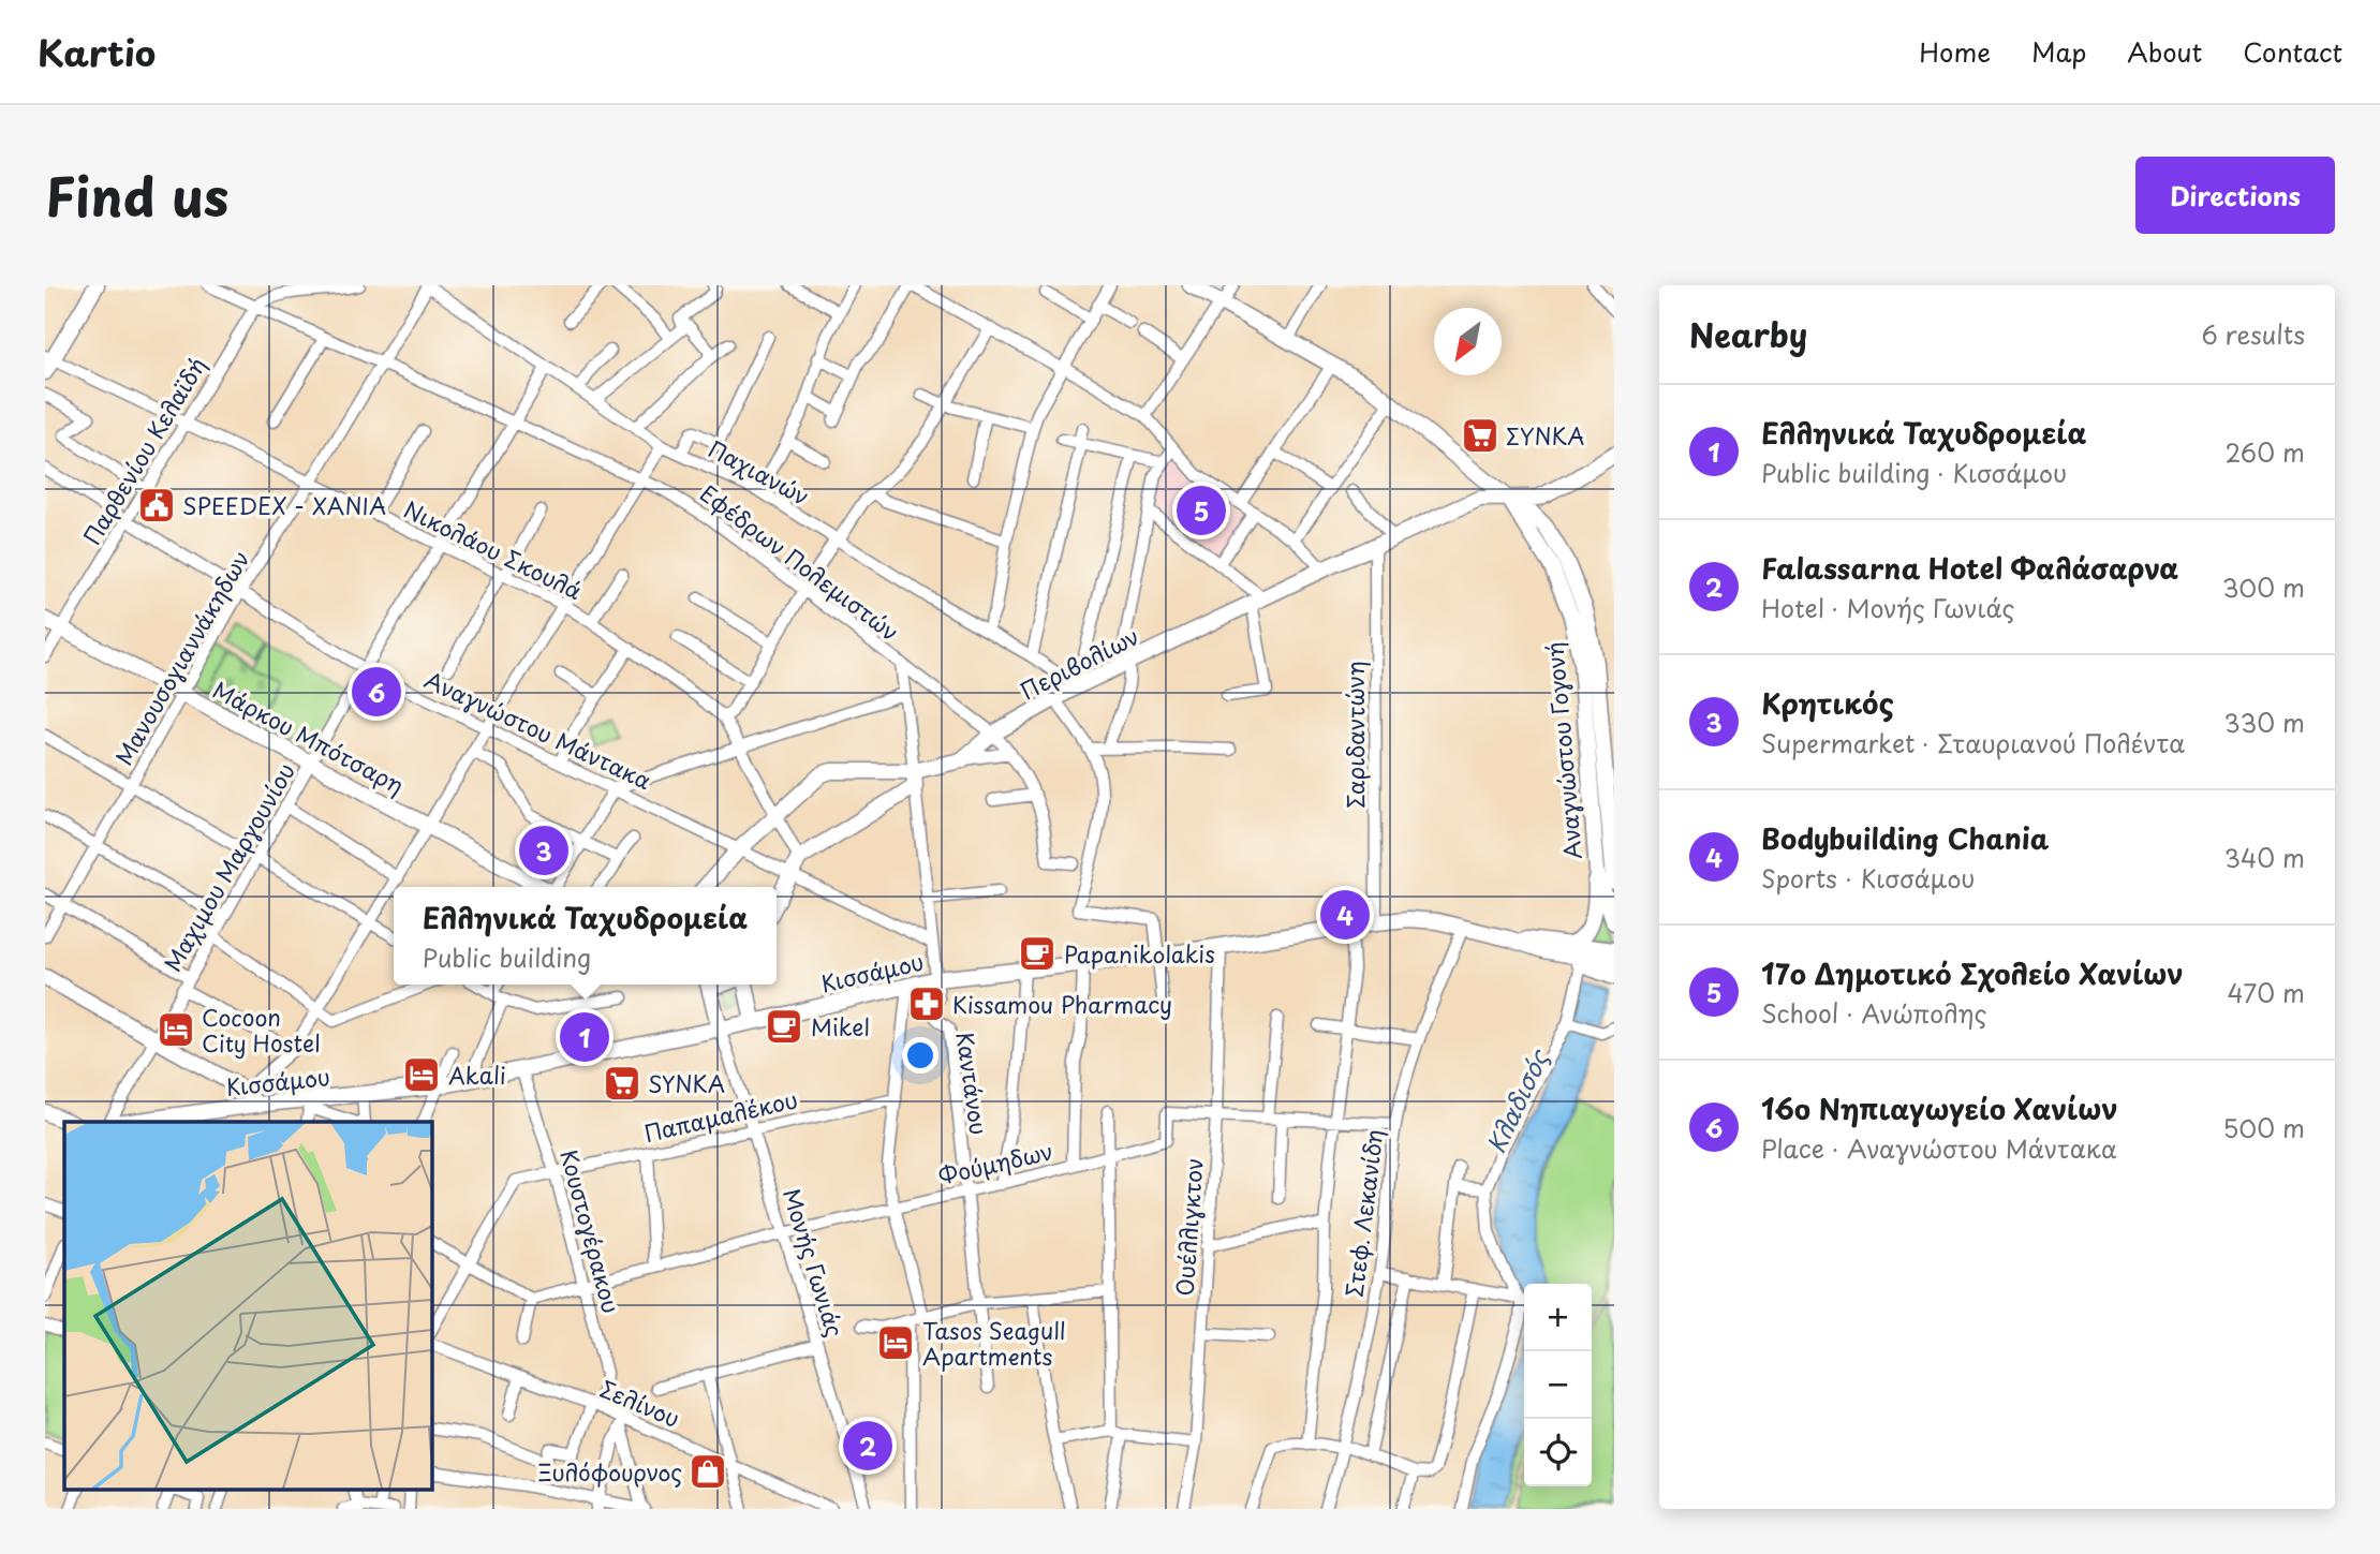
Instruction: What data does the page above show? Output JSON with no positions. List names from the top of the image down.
{
  "streets": {
    "main road": [
      "Περιβολίων",
      "Μάρκου Μπότσαρη",
      "Αναγνώστου Γογονή",
      "Κισσάμου"
    ],
    "street": [
      "Παρθενίου Κελαϊδή",
      "Παχιανών",
      "Νικολάου Σκουλά",
      "Εφέδρων Πολεμιστών",
      "Μανουσογιαννάκηδων",
      "Αναγνώστου Μάντακα",
      "Σαριδαντώνη",
      "Μαχιμου Mαργουνίου",
      "Καντάνου",
      "Παπαμαλέκου",
      "Φούμηδων",
      "Στεφ. Λεκανίδη",
      "Ουέλλιγκτον",
      "Κουστογέρακου",
      "Μονής Γωνιάς",
      "Σελίνου"
    ]
  },
  "crossings": [
    ["Παρθενίου Κελαϊδή", "Νικολάου Σκουλά"],
    ["Παρθενίου Κελαϊδή", "Εφέδρων Πολεμιστών"],
    ["Παρθενίου Κελαϊδή", "Αναγνώστου Μάντακα"],
    ["Παρθενίου Κελαϊδή", "Μάρκου Μπότσαρη"],
    ["Παχιανών", "Μανουσογιαννάκηδων"],
    ["Παχιανών", "Περιβολίων"],
    ["Παχιανών", "Μαχιμου Mαργουνίου"],
    ["Νικολάου Σκουλά", "Μανουσογιαννάκηδων"],
    ["Νικολάου Σκουλά", "Περιβολίων"],
    ["Νικολάου Σκουλά", "Μαχιμου Mαργουνίου"],
    ["Εφέδρων Πολεμιστών", "Μανουσογιαννάκηδων"],
    ["Εφέδρων Πολεμιστών", "Περιβολίων"],
    ["Εφέδρων Πολεμιστών", "Μαχιμου Mαργουνίου"],
    ["Εφέδρων Πολεμιστών", "Καντάνου"],
    ["Μανουσογιαννάκηδων", "Αναγνώστου Μάντακα"],
    ["Μανουσογιαννάκηδων", "Μάρκου Μπότσαρη"],
    ["Περιβολίων", "Αναγνώστου Μάντακα"],
    ["Περιβολίων", "Σαριδαντώνη"],
    ["Περιβολίων", "Αναγνώστου Γογονή"],
    ["Περιβολίων", "Καντάνου"],
    ["Αναγνώστου Μάντακα", "Μαχιμου Mαργουνίου"],
    ["Αναγνώστου Μάντακα", "Καντάνου"],
    ["Σαριδαντώνη", "Κισσάμου"],
    ["Μάρκου Μπότσαρη", "Μαχιμου Mαργουνίου"],
    ["Κισσάμου", "Καντάνου"],
    ["Κισσάμου", "Στεφ. Λεκανίδη"],
    ["Κισσάμου", "Ουέλλιγκτον"],
    ["Κισσάμου", "Κουστογέρακου"],
    ["Κισσάμου", "Μονής Γωνιάς"],
    ["Καντάνου", "Φούμηδων"],
    ["Παπαμαλέκου", "Κουστογέρακου"],
    ["Παπαμαλέκου", "Μονής Γωνιάς"],
    ["Φούμηδων", "Στεφ. Λεκανίδη"],
    ["Φούμηδων", "Ουέλλιγκτον"],
    ["Φούμηδων", "Κουστογέρακου"],
    ["Φούμηδων", "Μονής Γωνιάς"],
    ["Κουστογέρακου", "Σελίνου"]
  ],
  "water": ["Κλαδισός"],
  "places": {
    "supermarket": ["ΣΥΝΚΑ", "SYNKA"],
    "public building": ["SPEEDEX - ΧΑΝΙΑ"],
    "cafe": ["Papanikolakis", "Mikel"],
    "pharmacy": ["Kissamou Pharmacy"],
    "hotel": ["Cocoon City Hostel", "Akali", "Tasos Seagull Apartments"],
    "shop": ["Ξυλόφουρνος"]
  },
  "north": "bottom left",
  "page": {
    "header": "Kartio",
    "nav": [
      "Home",
      "Map",
      "About",
      "Contact"
    ],
    "title": "Find us",
    "buttons": "Directions",
    "heading": ["Nearby", "6 results"],
    "list": [
      {
        "mark": "1",
        "name": "Ελληνικά Ταχυδρομεία",
        "note": "Public building · Κισσάμου",
        "value": "260 m"
      },
      {
        "mark": "2",
        "name": "Falassarna Hotel Φαλάσαρνα",
        "note": "Hotel · Μονής Γωνιάς",
        "value": "300 m"
      },
      {
        "mark": "3",
        "name": "Κρητικός",
        "note": "Supermarket · Σταυριανού Πολέντα",
        "value": "330 m"
      },
      {
        "mark": "4",
        "name": "Bodybuilding Chania",
        "note": "Sports · Κισσάμου",
        "value": "340 m"
      },
      {
        "mark": "5",
        "name": "17ο Δημοτικό Σχολείο Χανίων",
        "note": "School · Ανώπολης",
        "value": "470 m"
      },
      {
        "mark": "6",
        "name": "16ο Νηπιαγωγείο Χανίων",
        "note": "Place · Αναγνώστου Μάντακα",
        "value": "500 m"
      }
    ],
    "pins": [
      "5",
      "6",
      "3",
      "4",
      "1",
      "2"
    ],
    "popup": ["Ελληνικά Ταχυδρομεία", "Public building"],
    "map_buttons": ["+", "−"]
  }
}
